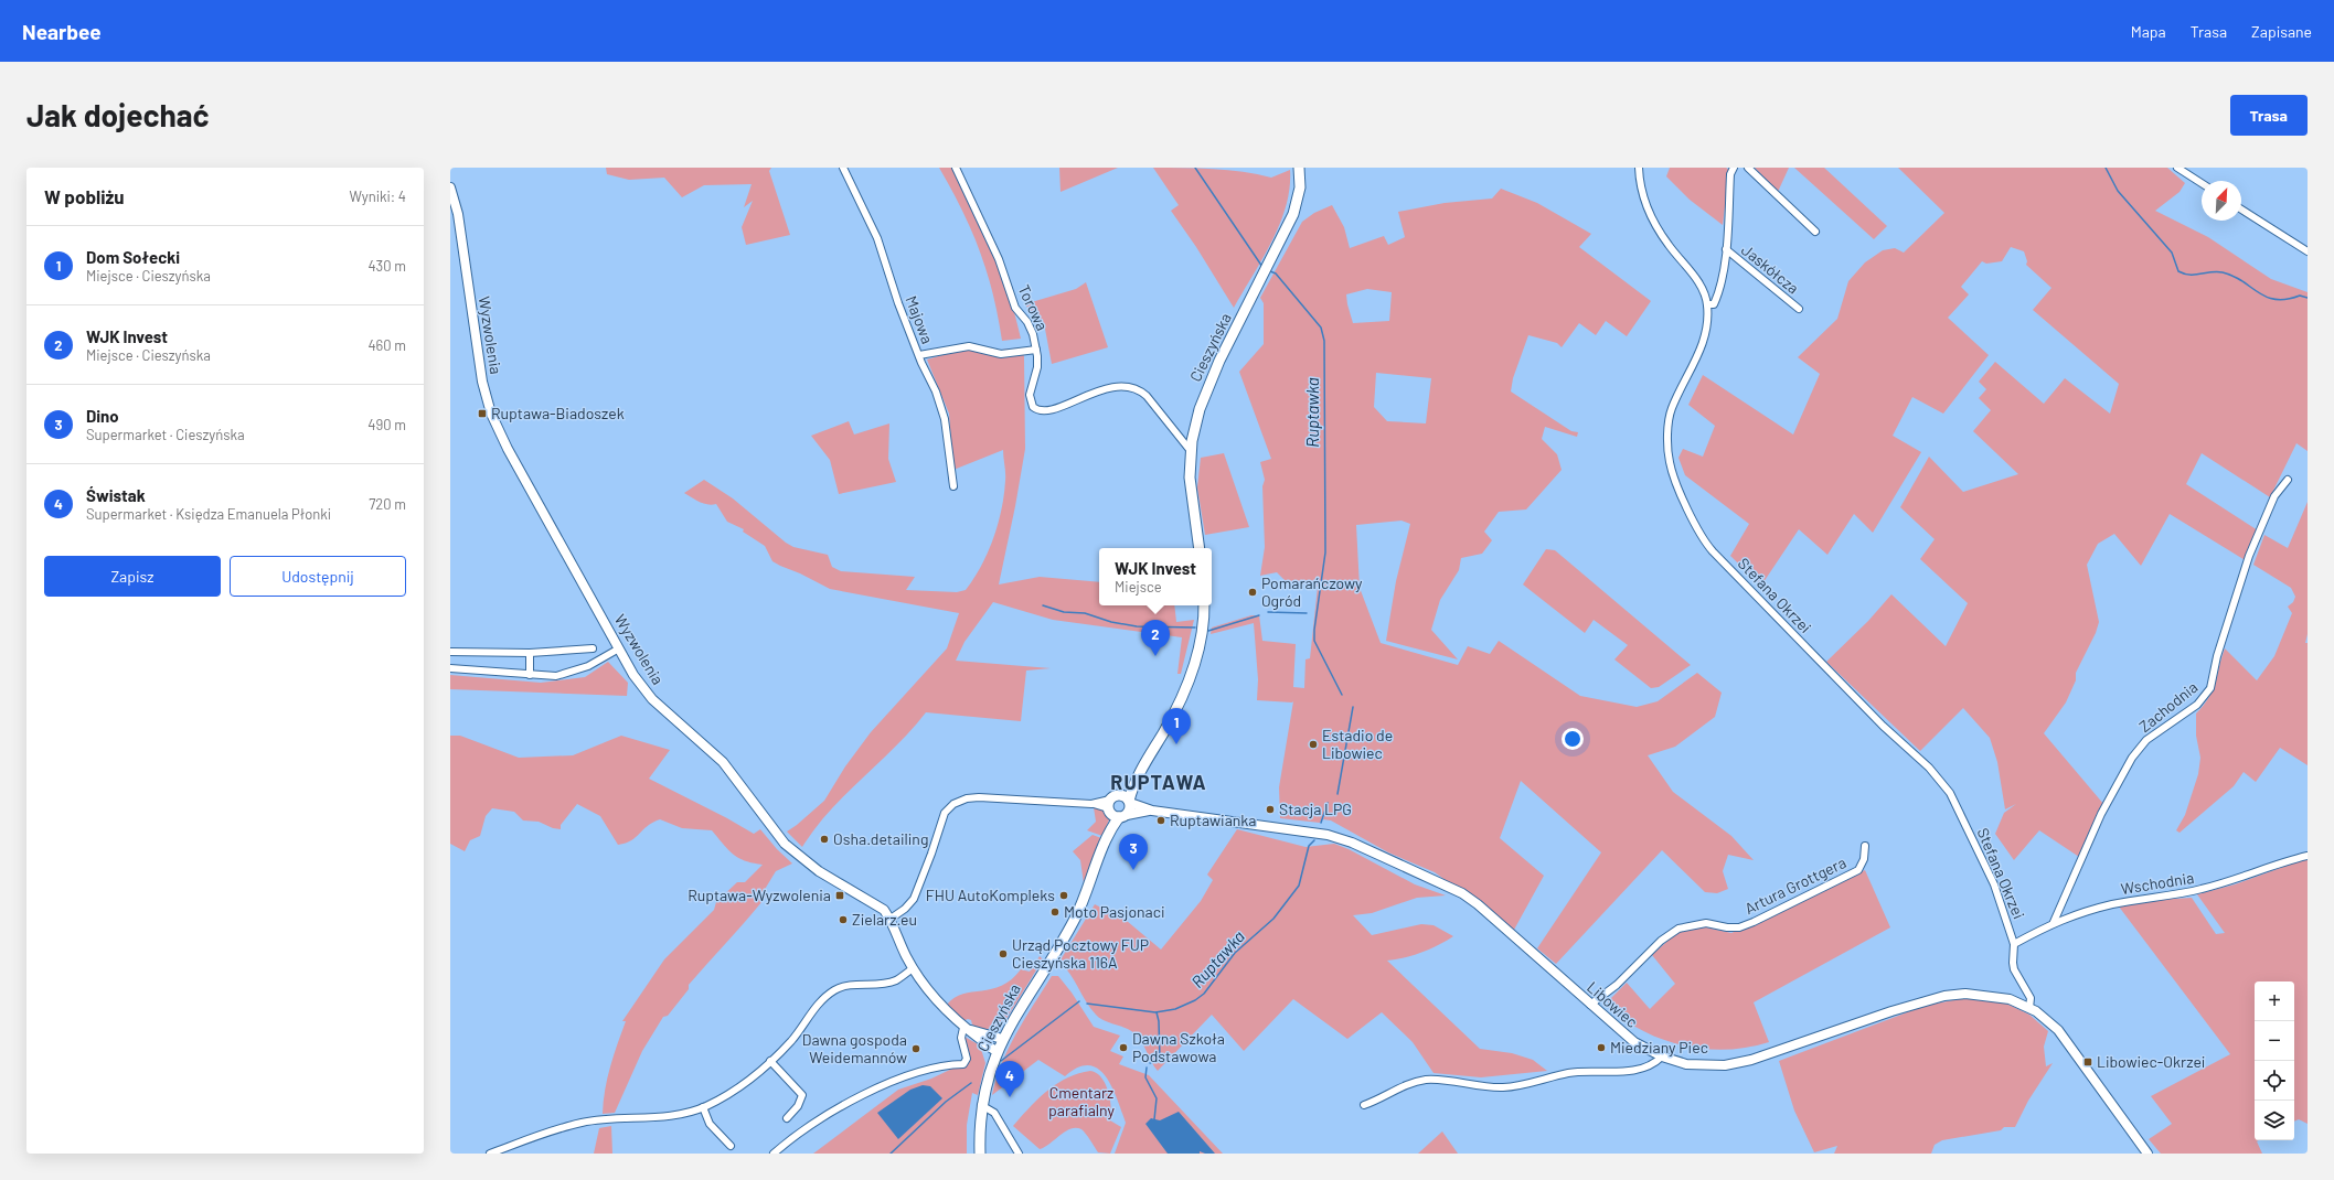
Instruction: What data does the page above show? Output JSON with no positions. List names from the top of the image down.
{
  "streets": {
    "main road": ["Cieszyńska"],
    "street": [
      "Jaskółcza",
      "Torowa",
      "Majowa",
      "Wyzwolenia",
      "Stefana Okrzei",
      "Zachodnia",
      "Wschodnia",
      "Artura Grottgera",
      "Libowiec"
    ]
  },
  "crossings": [
    ["Jaskółcza", "Stefana Okrzei"],
    ["Torowa", "Cieszyńska"],
    ["Wyzwolenia", "Cieszyńska"],
    ["Cieszyńska", "Libowiec"],
    ["Stefana Okrzei", "Wschodnia"],
    ["Stefana Okrzei", "Libowiec"],
    ["Zachodnia", "Wschodnia"],
    ["Artura Grottgera", "Libowiec"]
  ],
  "districts": ["RUPTAWA"],
  "water": ["Ruptawka"],
  "parks": ["Cmentarz parafialny"],
  "places": {
    "transit": ["Ruptawa-Biadoszek", "Ruptawa-Wyzwolenia", "Libowiec-Okrzei"],
    "other": [
      "Pomarańczowy Ogród",
      "Estadio de Libowiec",
      "Stacja LPG",
      "Ruptawianka",
      "Osha.detailing",
      "FHU AutoKompleks",
      "Moto Pasjonaci",
      "Zielarz.eu",
      "Urząd Pocztowy FUP Cieszyńska 116A",
      "Dawna Szkoła Podstawowa",
      "Miedziany Piec",
      "Dawna gospoda Weidemannów"
    ]
  },
  "north": "top right",
  "page": {
    "header": "Nearbee",
    "nav": ["Mapa", "Trasa", "Zapisane"],
    "buttons": [
      "Trasa",
      ["Zapisz", "Udostępnij"]
    ],
    "title": "Jak dojechać",
    "heading": ["W pobliżu", "Wyniki: 4"],
    "list": [
      {
        "mark": "1",
        "name": "Dom Sołecki",
        "note": "Miejsce · Cieszyńska",
        "value": "430 m"
      },
      {
        "mark": "2",
        "name": "WJK Invest",
        "note": "Miejsce · Cieszyńska",
        "value": "460 m"
      },
      {
        "mark": "3",
        "name": "Dino",
        "note": "Supermarket · Cieszyńska",
        "value": "490 m"
      },
      {
        "mark": "4",
        "name": "Świstak",
        "note": "Supermarket · Księdza Emanuela Płonki",
        "value": "720 m"
      }
    ],
    "popup": ["WJK Invest", "Miejsce"],
    "pins": [
      "2",
      "1",
      "3",
      "4"
    ],
    "map_buttons": ["+", "−"]
  }
}
